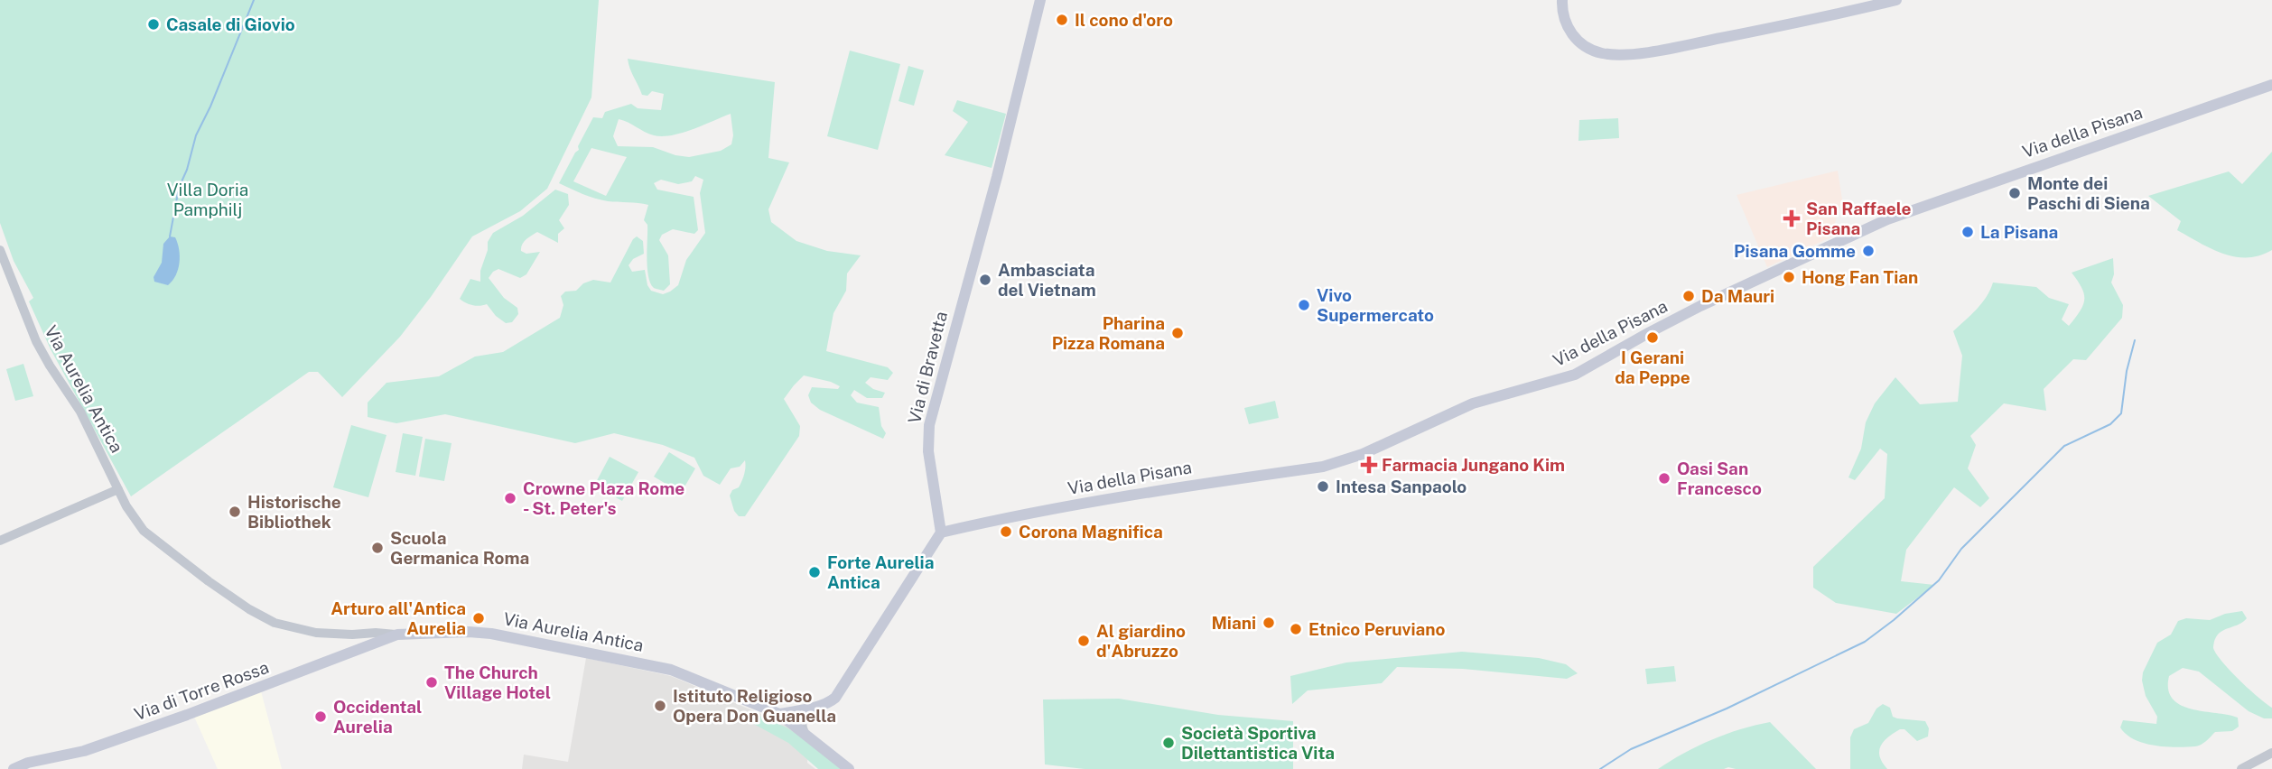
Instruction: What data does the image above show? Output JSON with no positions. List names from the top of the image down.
{
  "streets": {
    "main road": [
      "Via della Pisana",
      "Via di Bravetta",
      "Via Aurelia Antica",
      "Via di Torre Rossa"
    ]
  },
  "crossings": [
    ["Via della Pisana", "Via di Bravetta"],
    ["Via Aurelia Antica", "Via di Torre Rossa"]
  ],
  "parks": ["Villa Doria Pamphilj"],
  "places": {
    "other": [
      "Il cono d'oro",
      "Casale di Giovio",
      "Monte dei Paschi di Siena",
      "La Pisana",
      "Pisana Gomme",
      "Hong Fan Tian",
      "Ambasciata del Vietnam",
      "Da Mauri",
      "Vivo Supermercato",
      "Pharina Pizza Romana",
      "I Gerani da Peppe",
      "Oasi San Francesco",
      "Intesa Sanpaolo",
      "Crowne Plaza Rome - St. Peter's",
      "Historische Bibliothek",
      "Corona Magnifica",
      "Scuola Germanica Roma",
      "Forte Aurelia Antica",
      "Arturo all'Antica Aurelia",
      "Miani",
      "Etnico Peruviano",
      "Al giardino d'Abruzzo",
      "The Church Village Hotel",
      "Istituto Religioso Opera Don Guanella",
      "Occidental Aurelia",
      "Società Sportiva Dilettantistica Vita"
    ],
    "health": ["San Raffaele Pisana", "Farmacia Jungano Kim"]
  }
}
